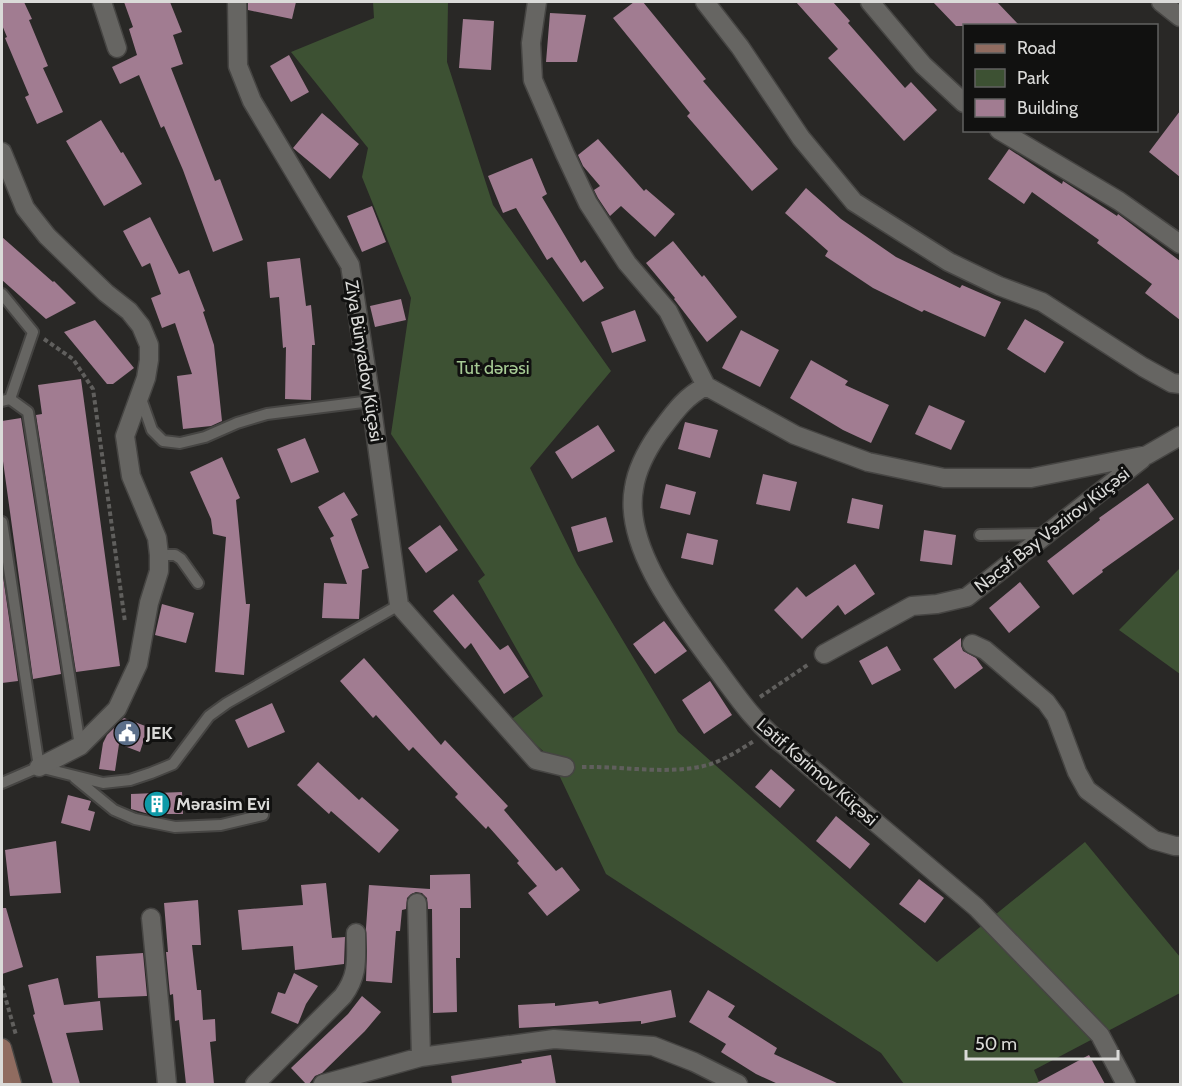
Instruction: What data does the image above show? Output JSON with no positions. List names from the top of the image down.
{
  "streets": {
    "street": ["Ziya Bünyadov Küçəsi", "Nəcəf Bəy Vəzirov Küçəsi", "Lətif Kərimov Küçəsi"]
  },
  "parks": ["Tut dərəsi"],
  "places": {
    "public building": ["JEK"],
    "building": ["Mərasim Evi"]
  },
  "legend": ["Road", "Park", "Building"],
  "scale_bar": "50 m"
}
